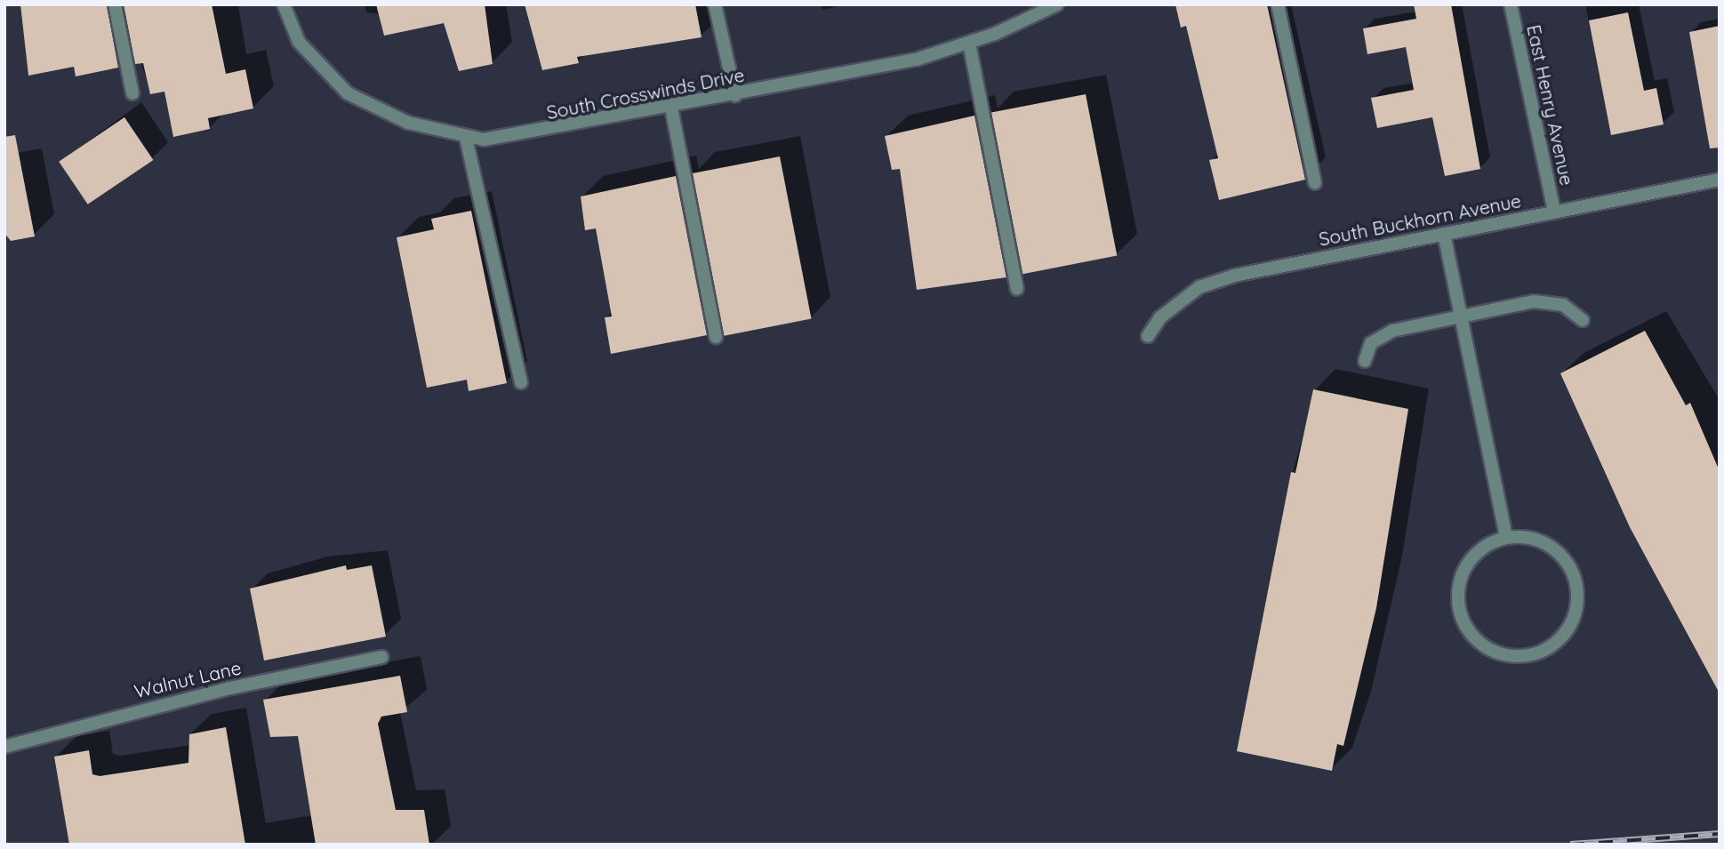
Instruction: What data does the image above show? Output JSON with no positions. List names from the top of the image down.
{
  "streets": {
    "street": [
      "South Crosswinds Drive",
      "East Henry Avenue",
      "South Buckhorn Avenue",
      "Walnut Lane"
    ]
  },
  "crossings": [
    ["East Henry Avenue", "South Buckhorn Avenue"]
  ]
}
